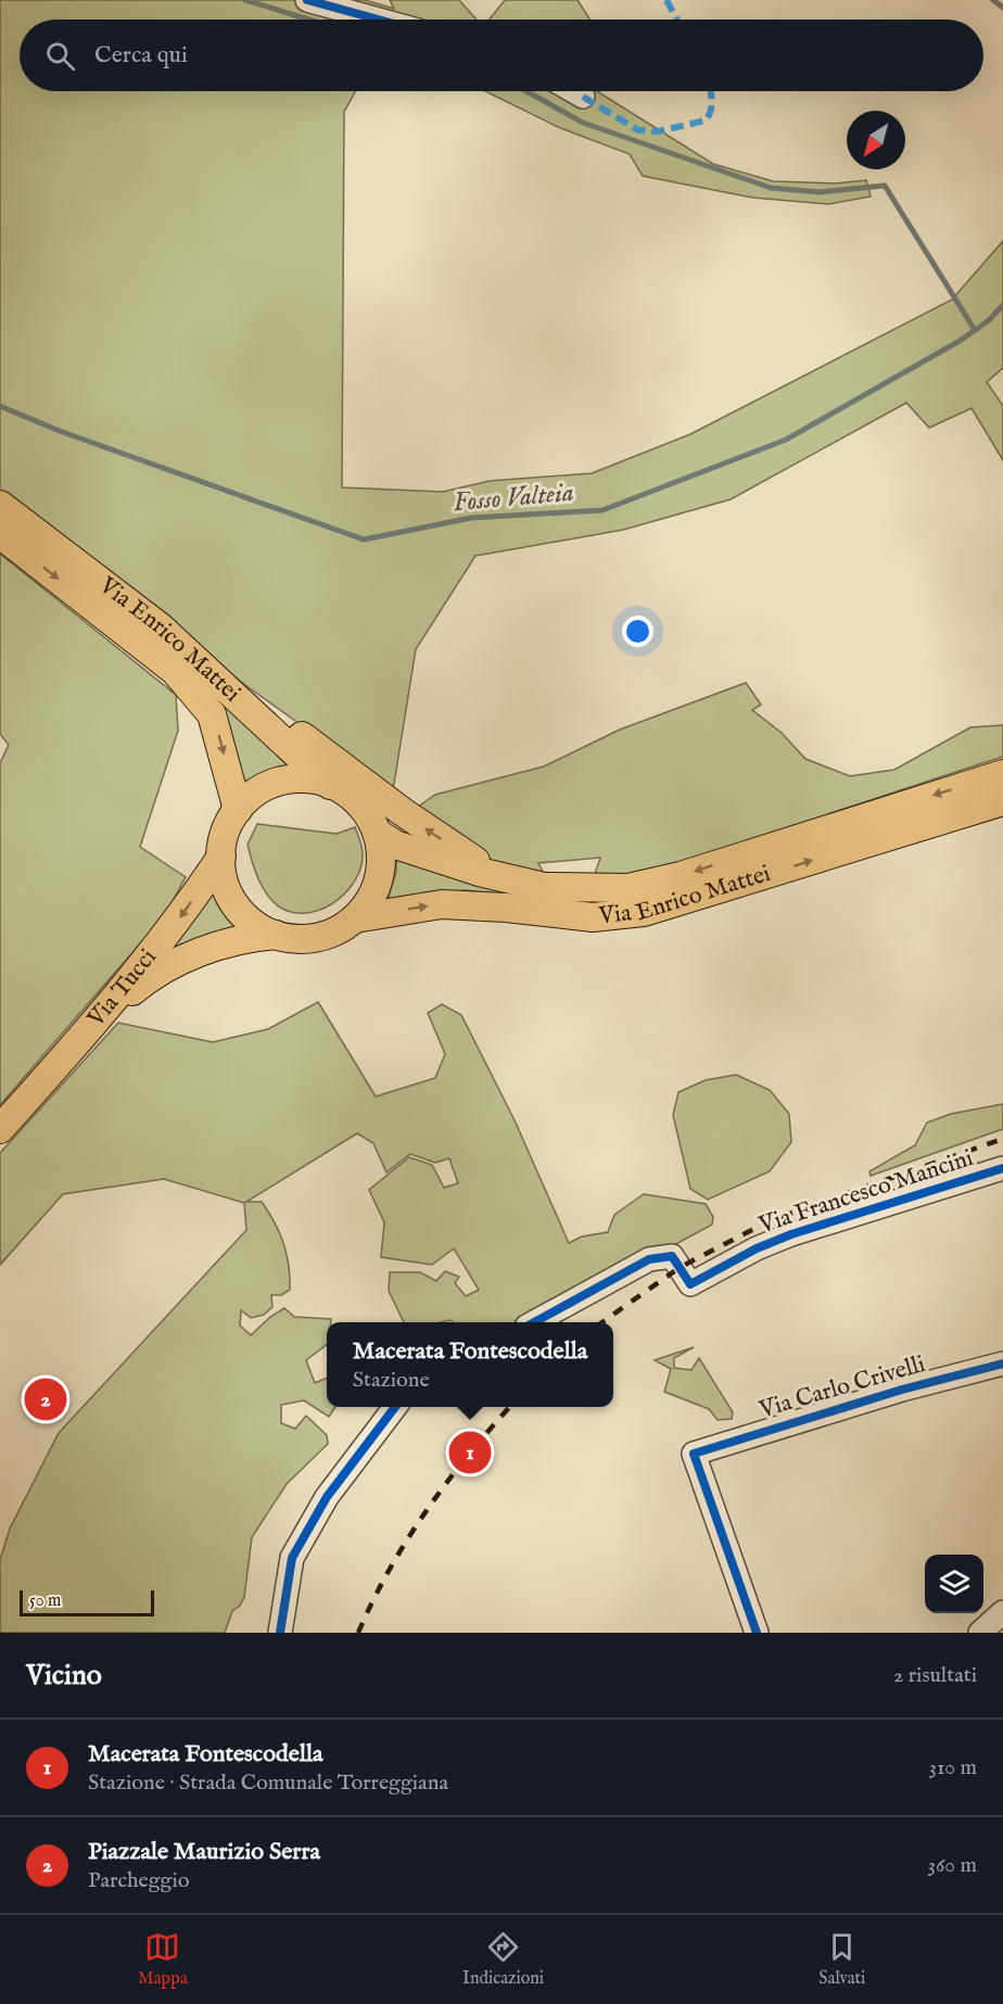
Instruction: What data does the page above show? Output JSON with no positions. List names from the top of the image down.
{
  "streets": {
    "main road": ["Via Enrico Mattei", "Via Tucci"],
    "street": ["Via Francesco Mancini", "Via Carlo Crivelli"]
  },
  "crossings": [
    ["Via Enrico Mattei", "Via Tucci"]
  ],
  "one_way": ["Via Tucci"],
  "water": ["Fosso Valteia"],
  "scale_bar": "50 m",
  "north": "bottom left",
  "page": {
    "search": "Cerca qui",
    "popup": ["Macerata Fontescodella", "Stazione"],
    "pins": ["2", "1"],
    "scale": "50 m",
    "heading": ["Vicino", "2 risultati"],
    "list": [
      {
        "mark": "1",
        "name": "Macerata Fontescodella",
        "note": "Stazione · Strada Comunale Torreggiana",
        "value": "310 m"
      },
      {
        "mark": "2",
        "name": "Piazzale Maurizio Serra",
        "note": "Parcheggio",
        "value": "360 m"
      }
    ],
    "nav": ["Mappa", "Indicazioni", "Salvati"]
  }
}
